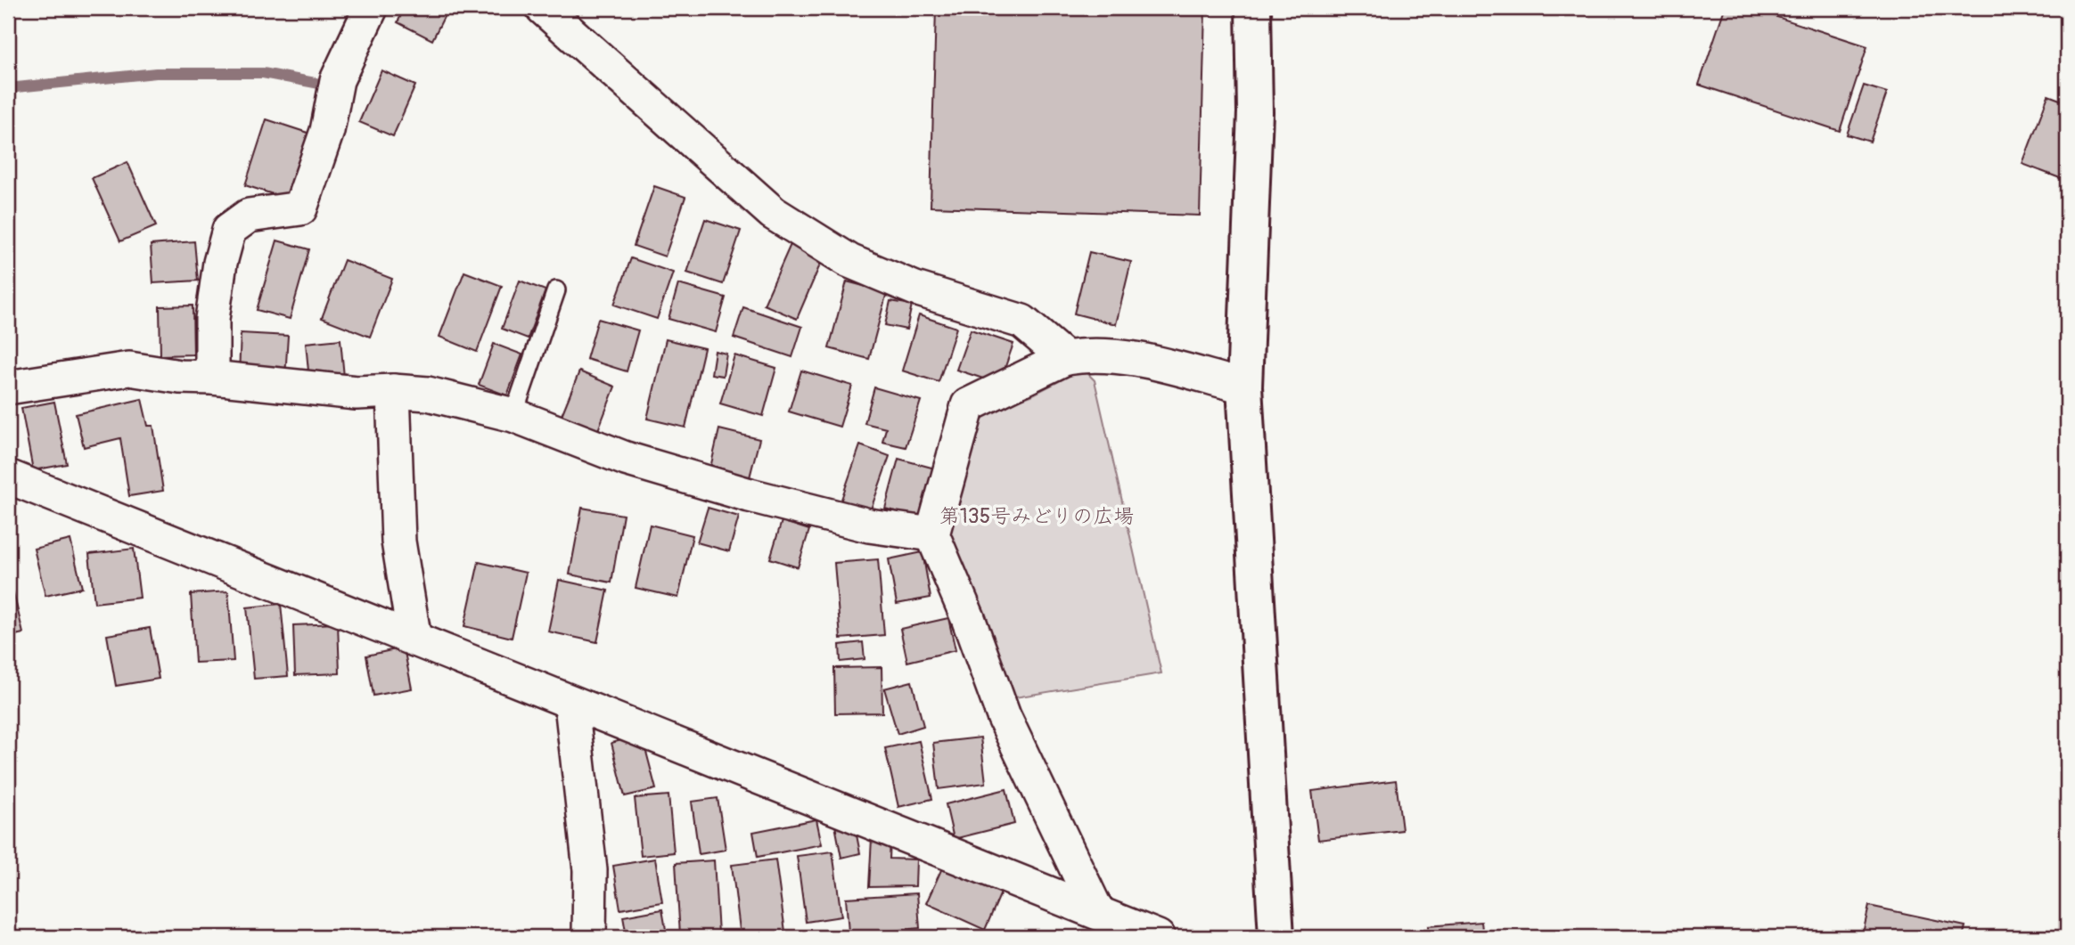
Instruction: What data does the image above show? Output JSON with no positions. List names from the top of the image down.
{
  "parks": ["第135号みどりの広場"]
}
